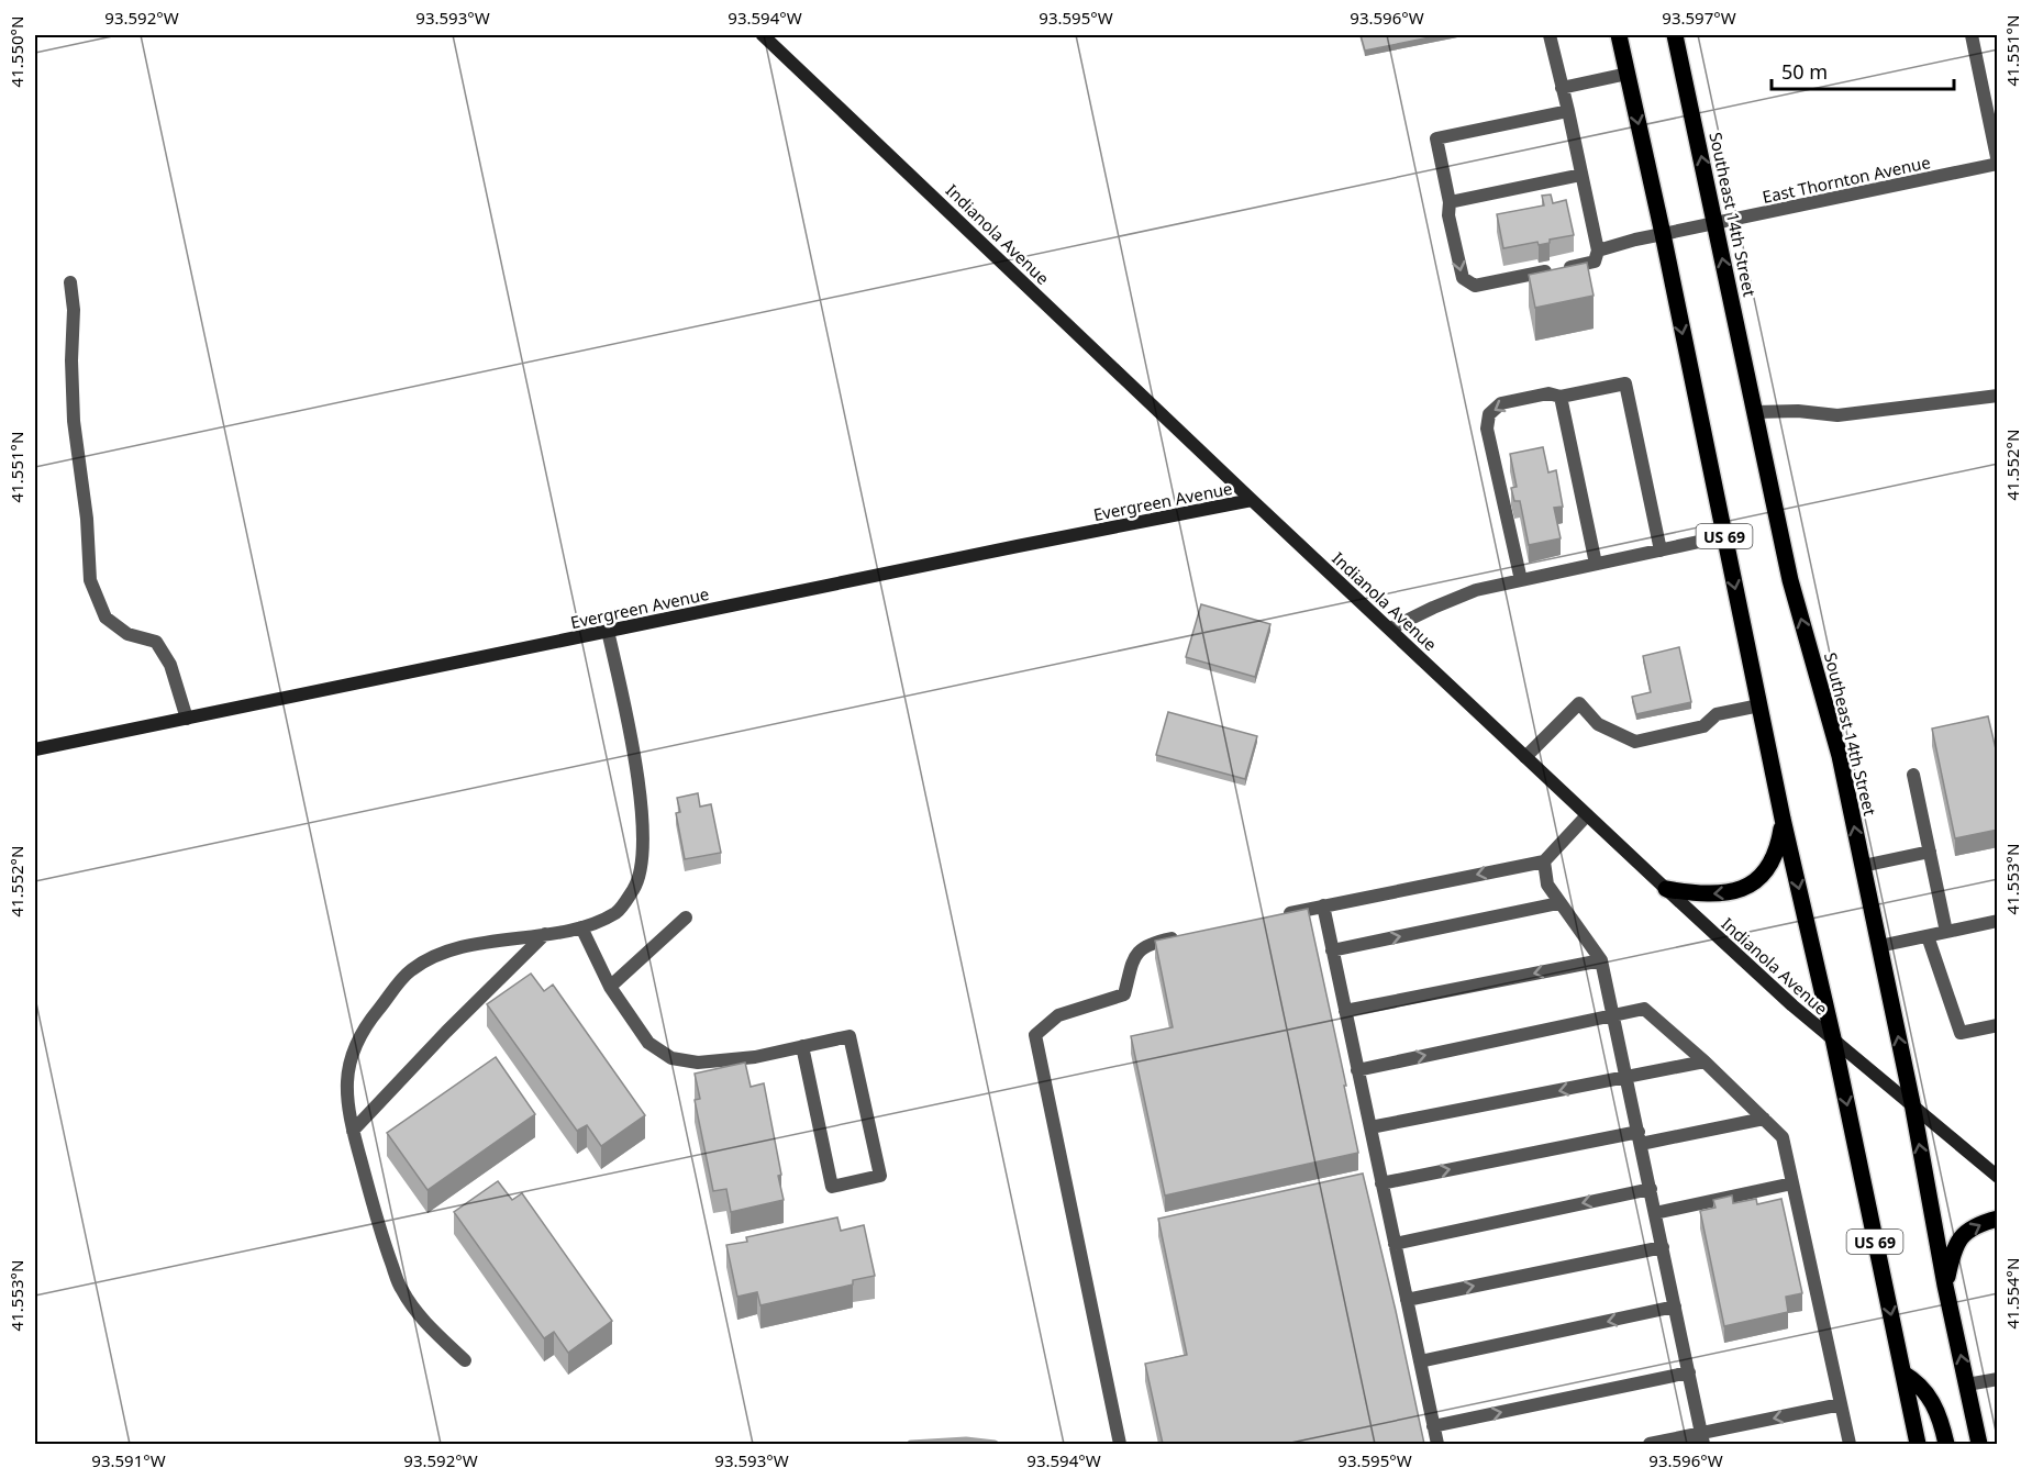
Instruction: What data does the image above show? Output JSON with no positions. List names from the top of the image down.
{
  "streets": {
    "main road": [
      "Southeast 14th Street",
      "Indianola Avenue",
      "Evergreen Avenue",
      "US 69"
    ],
    "street": ["East Thornton Avenue"]
  },
  "crossings": [
    ["East Thornton Avenue", "Southeast 14th Street"],
    ["East Thornton Avenue", "US 69"],
    ["Southeast 14th Street", "Indianola Avenue"],
    ["Indianola Avenue", "Evergreen Avenue"],
    ["Indianola Avenue", "US 69"]
  ],
  "scale_bar": "50 m",
  "coordinates": [
    "93.592°W",
    "93.593°W",
    "93.594°W",
    "93.595°W",
    "93.596°W",
    "93.597°W",
    "41.551°N",
    "41.550°N",
    "41.552°N",
    "41.553°N",
    "41.554°N",
    "93.591°W"
  ]
}
